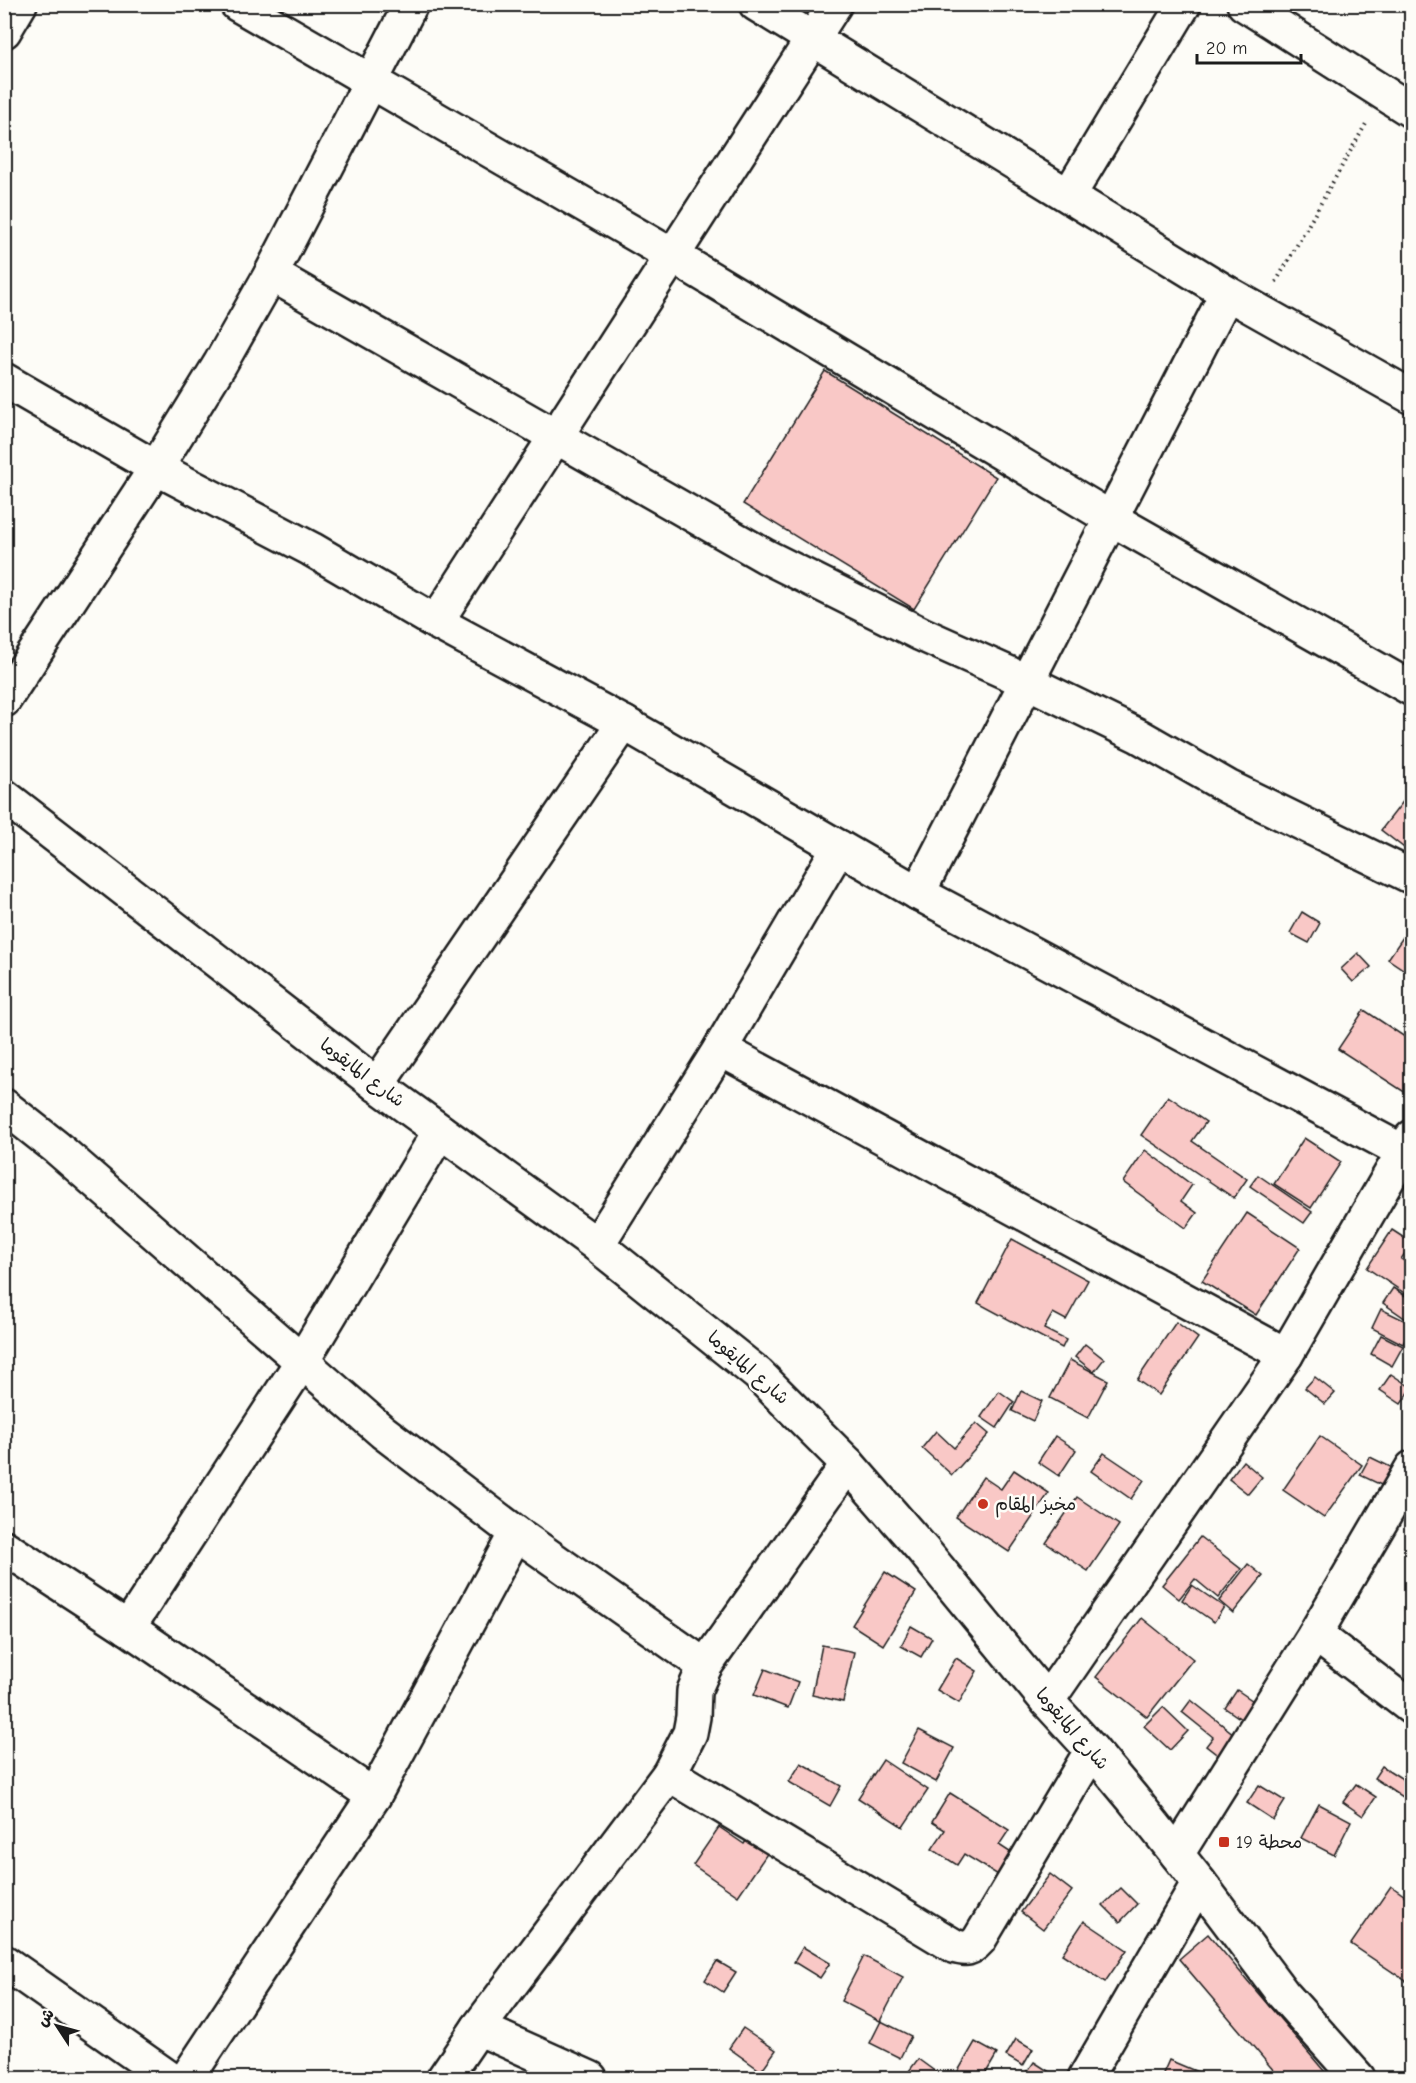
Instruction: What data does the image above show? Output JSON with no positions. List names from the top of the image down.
{
  "streets": {
    "street": ["شارع المايقوما"]
  },
  "places": {
    "other": ["مخبز المقام"],
    "transit": ["محطة 19"]
  },
  "scale_bar": "20 m",
  "north": "top left"
}
